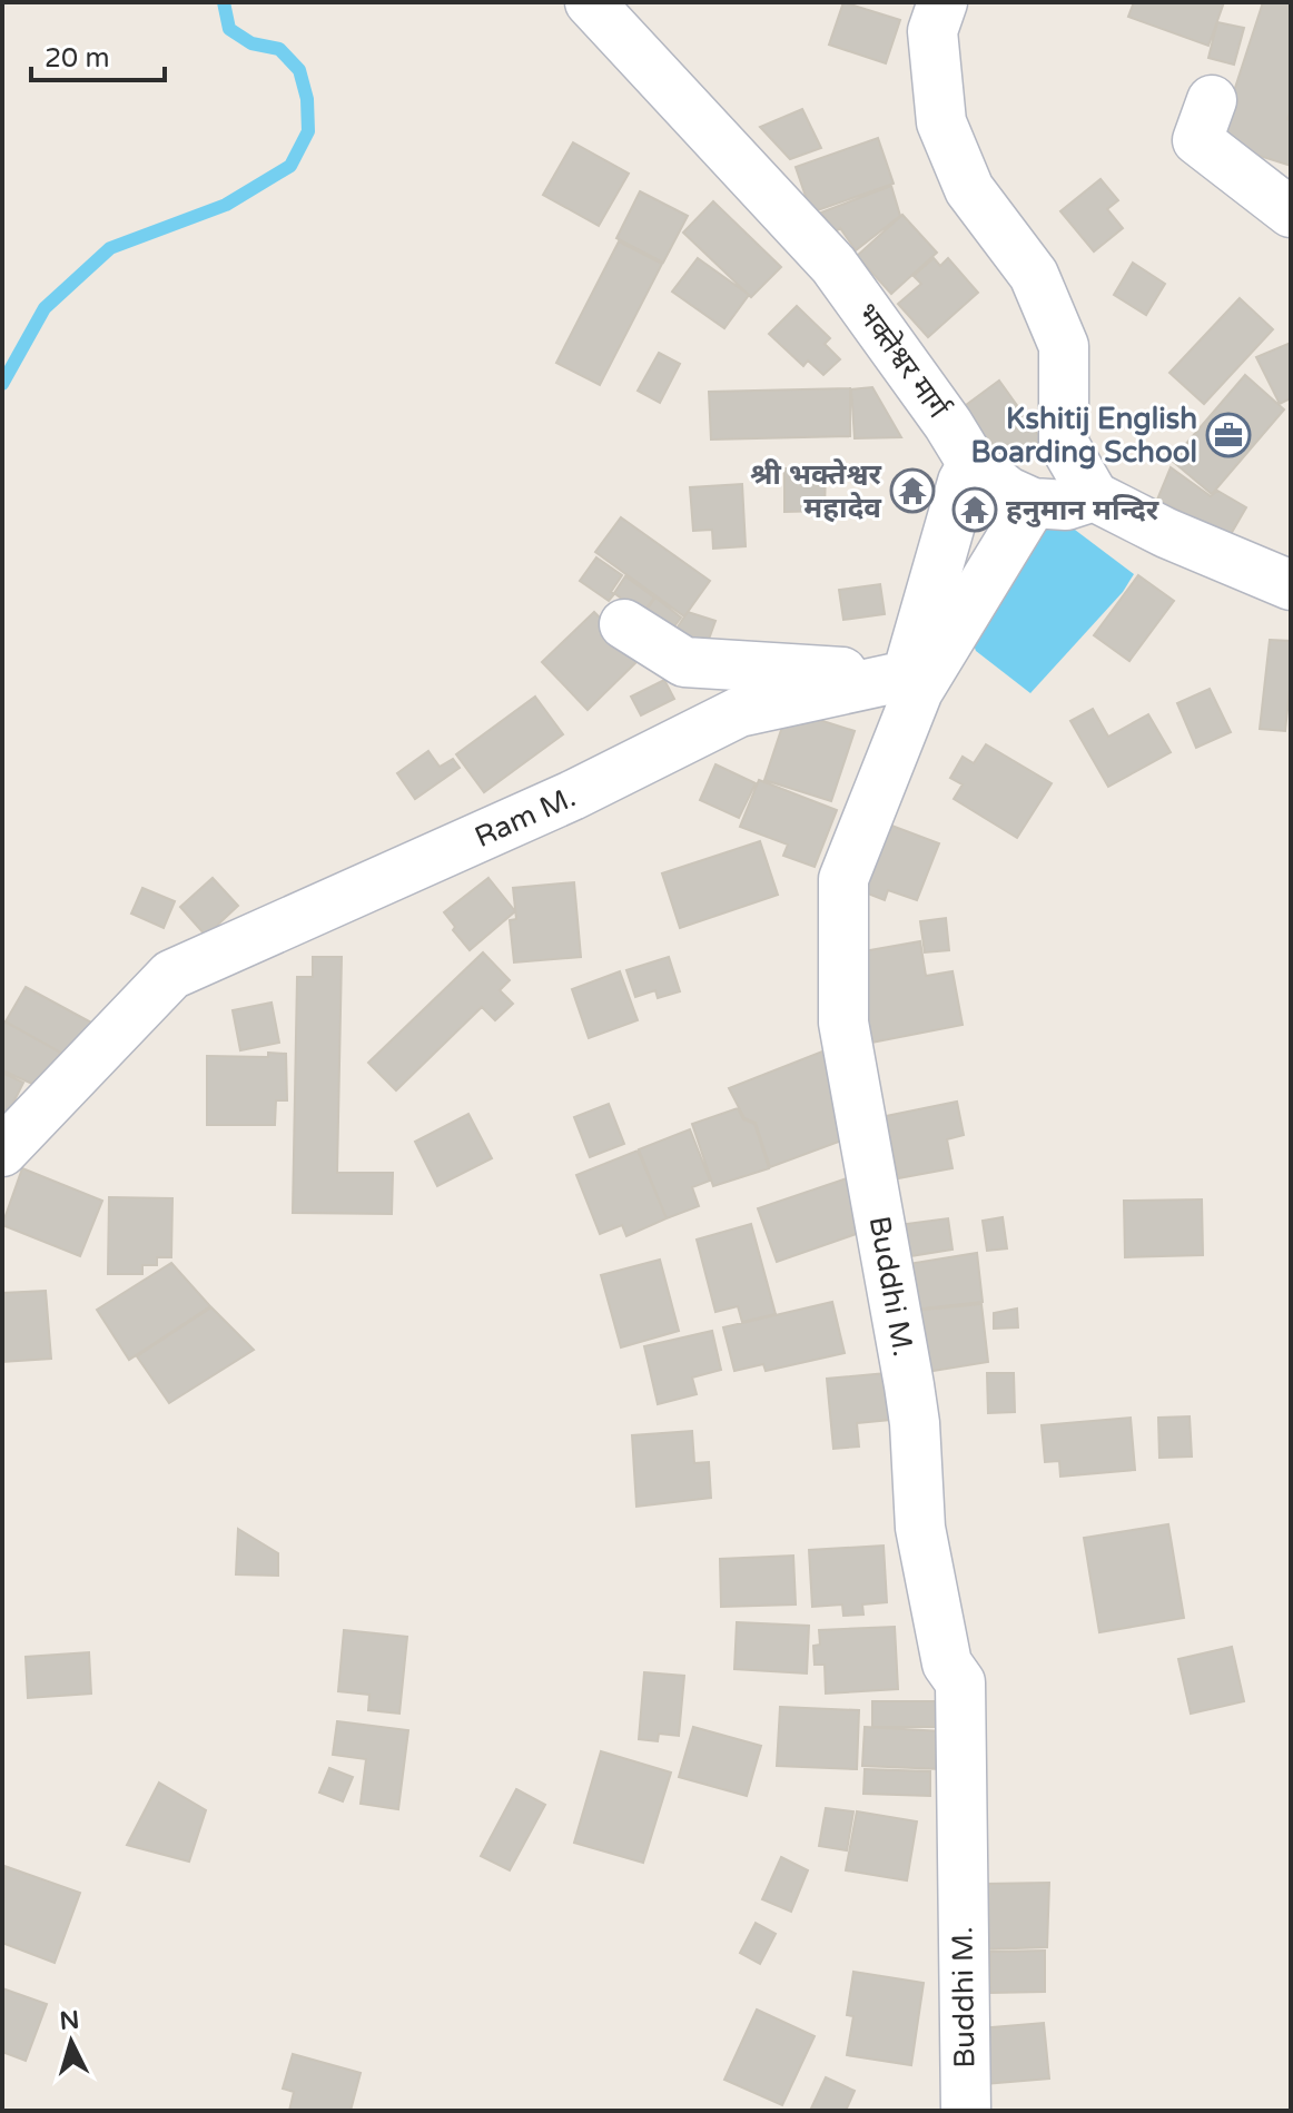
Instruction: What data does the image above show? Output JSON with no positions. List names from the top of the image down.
{
  "streets": {
    "street": ["भक्तेश्वर मार्ग", "Ram M.", "Buddhi M."]
  },
  "crossings": [
    ["भक्तेश्वर मार्ग", "Buddhi M."]
  ],
  "places": {
    "office": ["Kshitij English Boarding School"],
    "temple": ["श्री भक्तेश्वर महादेव", "हनुमान मन्दिर"]
  },
  "scale_bar": "20 m",
  "north": "top"
}
